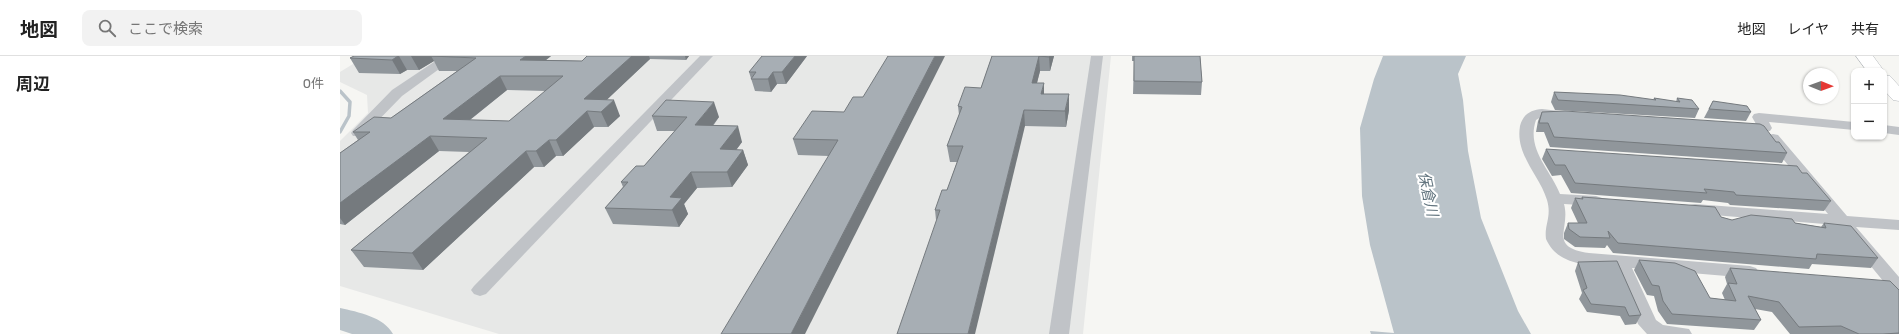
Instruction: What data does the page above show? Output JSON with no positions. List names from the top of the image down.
{
  "water": ["保倉川"],
  "north": "right",
  "page": {
    "header": "地図",
    "search": "ここで検索",
    "nav": ["地図", "レイヤ", "共有"],
    "heading": ["周辺", "0件"],
    "map_buttons": ["+", "−"]
  }
}
